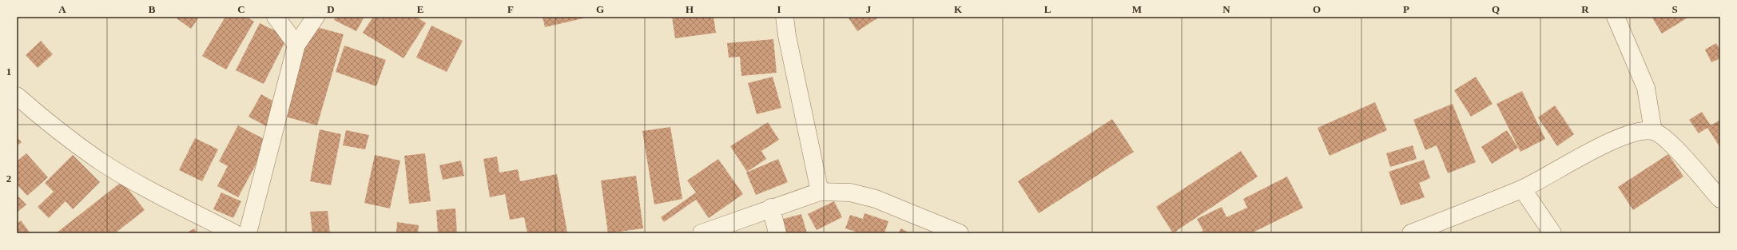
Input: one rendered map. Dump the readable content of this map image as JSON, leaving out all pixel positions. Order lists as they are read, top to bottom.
{
  "grid": {
    "columns": [
      "A",
      "B",
      "C",
      "D",
      "E",
      "F",
      "G",
      "H",
      "I",
      "J",
      "K",
      "L",
      "M",
      "N",
      "O",
      "P",
      "Q",
      "R",
      "S"
    ],
    "rows": ["1", "2"]
  }
}
